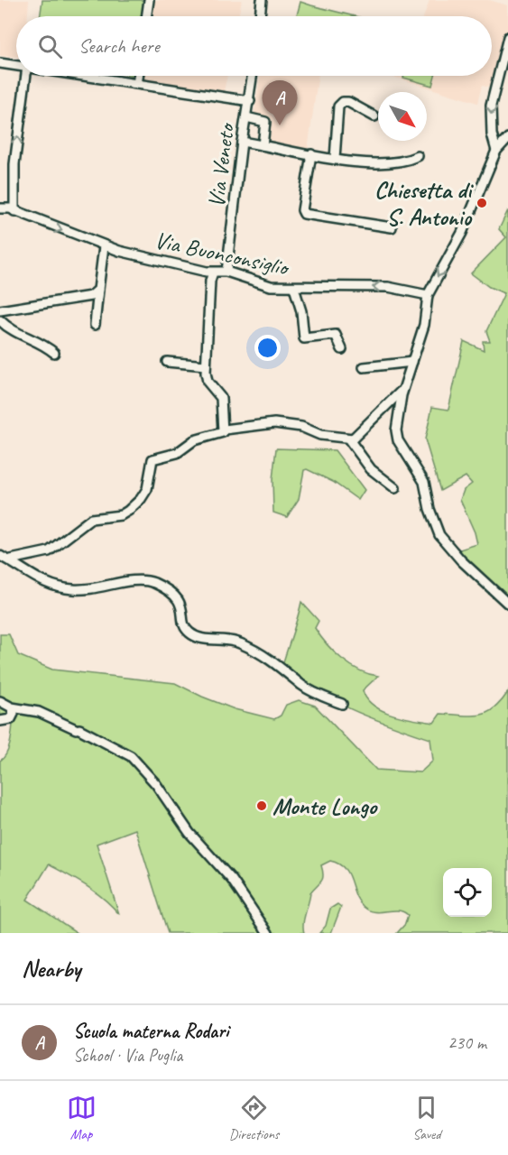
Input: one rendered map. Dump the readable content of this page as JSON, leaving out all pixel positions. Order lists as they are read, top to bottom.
{
  "streets": {
    "street": ["Via Veneto", "Via Buonconsiglio"]
  },
  "crossings": [
    ["Via Veneto", "Via Buonconsiglio"]
  ],
  "places": ["Chiesetta di S. Antonio", "Monte Longo"],
  "north": "bottom right",
  "page": {
    "search": "Search here",
    "pins": "A",
    "heading": "Nearby",
    "list": [
      {
        "mark": "A",
        "name": "Scuola materna Rodari",
        "note": "School · Via Puglia",
        "value": "230 m"
      }
    ],
    "nav": ["Map", "Directions", "Saved"]
  }
}
